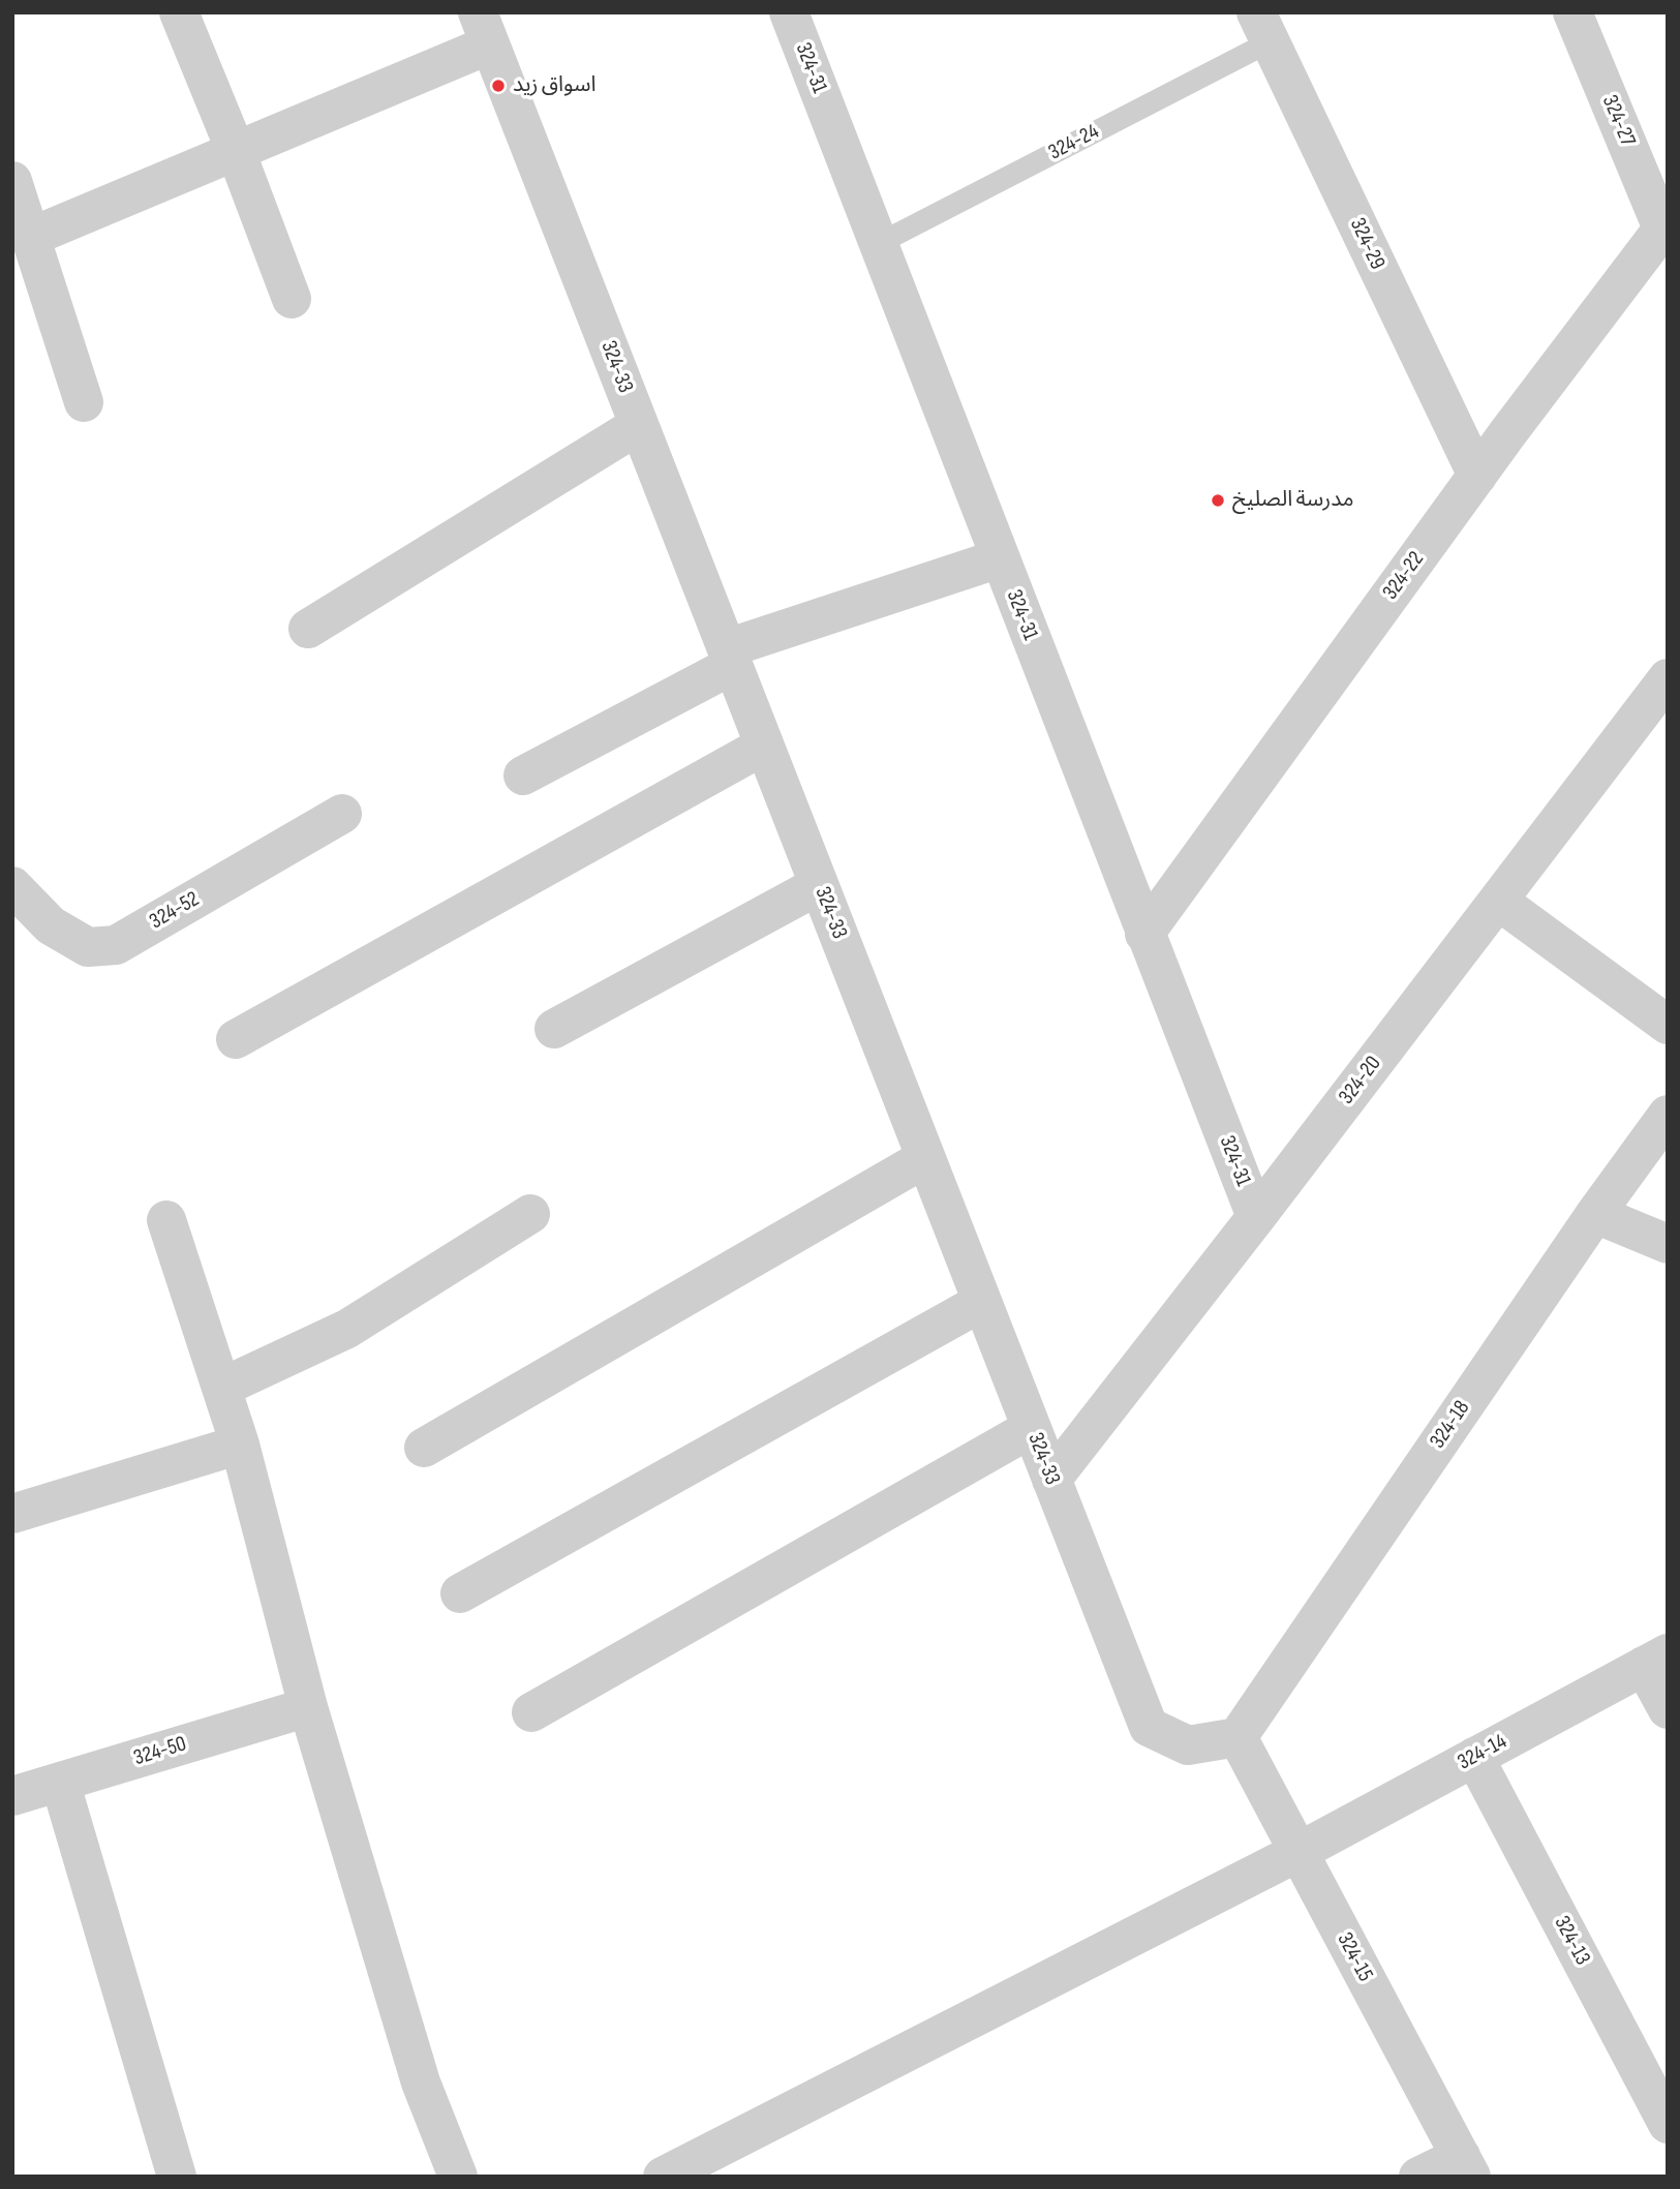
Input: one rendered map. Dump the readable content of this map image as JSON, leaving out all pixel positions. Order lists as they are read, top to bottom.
{
  "streets": {
    "street": [
      "324-31",
      "324-27",
      "324-29",
      "324-33",
      "324-22",
      "324-52",
      "324-20",
      "324-18",
      "324-50",
      "324-14",
      "324-13",
      "324-15"
    ],
    "lane": ["324-24"]
  },
  "crossings": [
    ["324-31", "324-24"],
    ["324-31", "324-22"],
    ["324-31", "324-20"],
    ["324-27", "324-22"],
    ["324-24", "324-29"],
    ["324-29", "324-22"],
    ["324-33", "324-20"],
    ["324-33", "324-18"],
    ["324-33", "324-15"],
    ["324-18", "324-15"],
    ["324-14", "324-13"],
    ["324-14", "324-15"]
  ],
  "places": ["اسواق زيد", "مدرسة الصليخ"]
}
